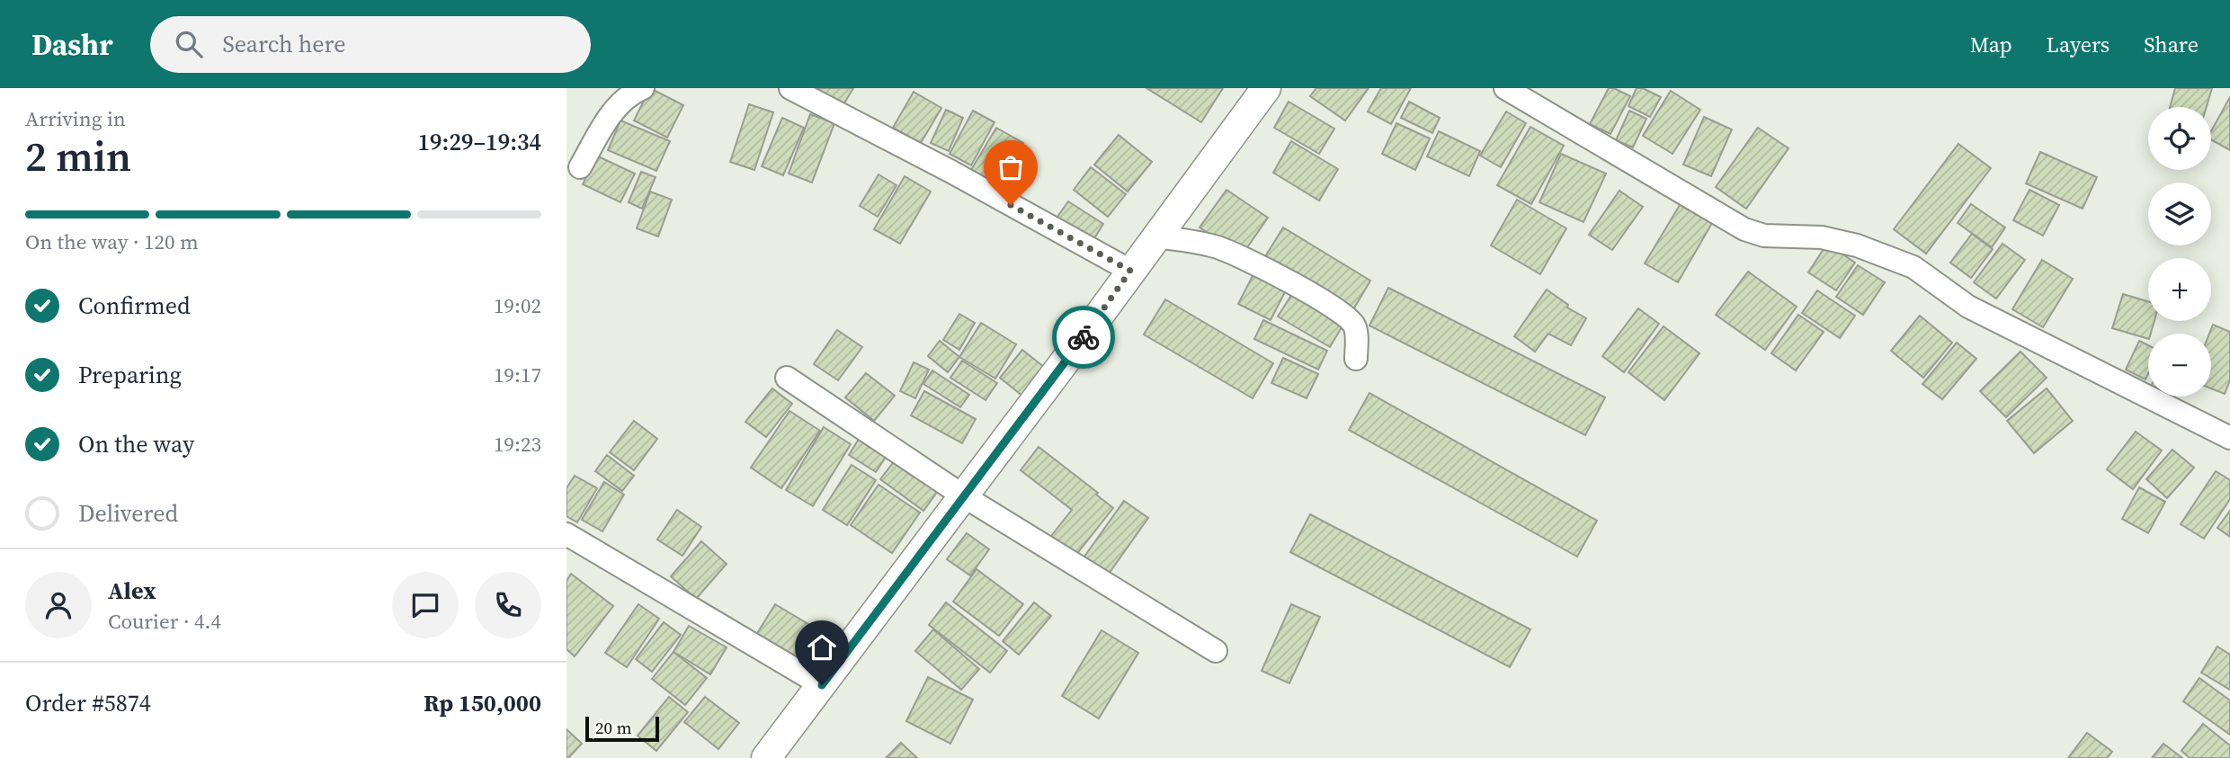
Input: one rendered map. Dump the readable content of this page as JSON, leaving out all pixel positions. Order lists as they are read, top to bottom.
{
  "scale_bar": "20 m",
  "page": {
    "header": "Dashr",
    "search": "Search here",
    "nav": ["Map", "Layers", "Share"],
    "heading": ["2 min", "Arriving in", "19:29–19:34"],
    "panel": [
      "Alex",
      "Courier · 4.4",
      "Order #5874",
      "Rp 150,000"
    ],
    "map_buttons": ["+", "−"],
    "bar": "On the way · 120 m",
    "list": [
      ["Confirmed", "19:02"],
      ["Preparing", "19:17"],
      ["On the way", "19:23"],
      "Delivered"
    ],
    "scale": "20 m"
  }
}
